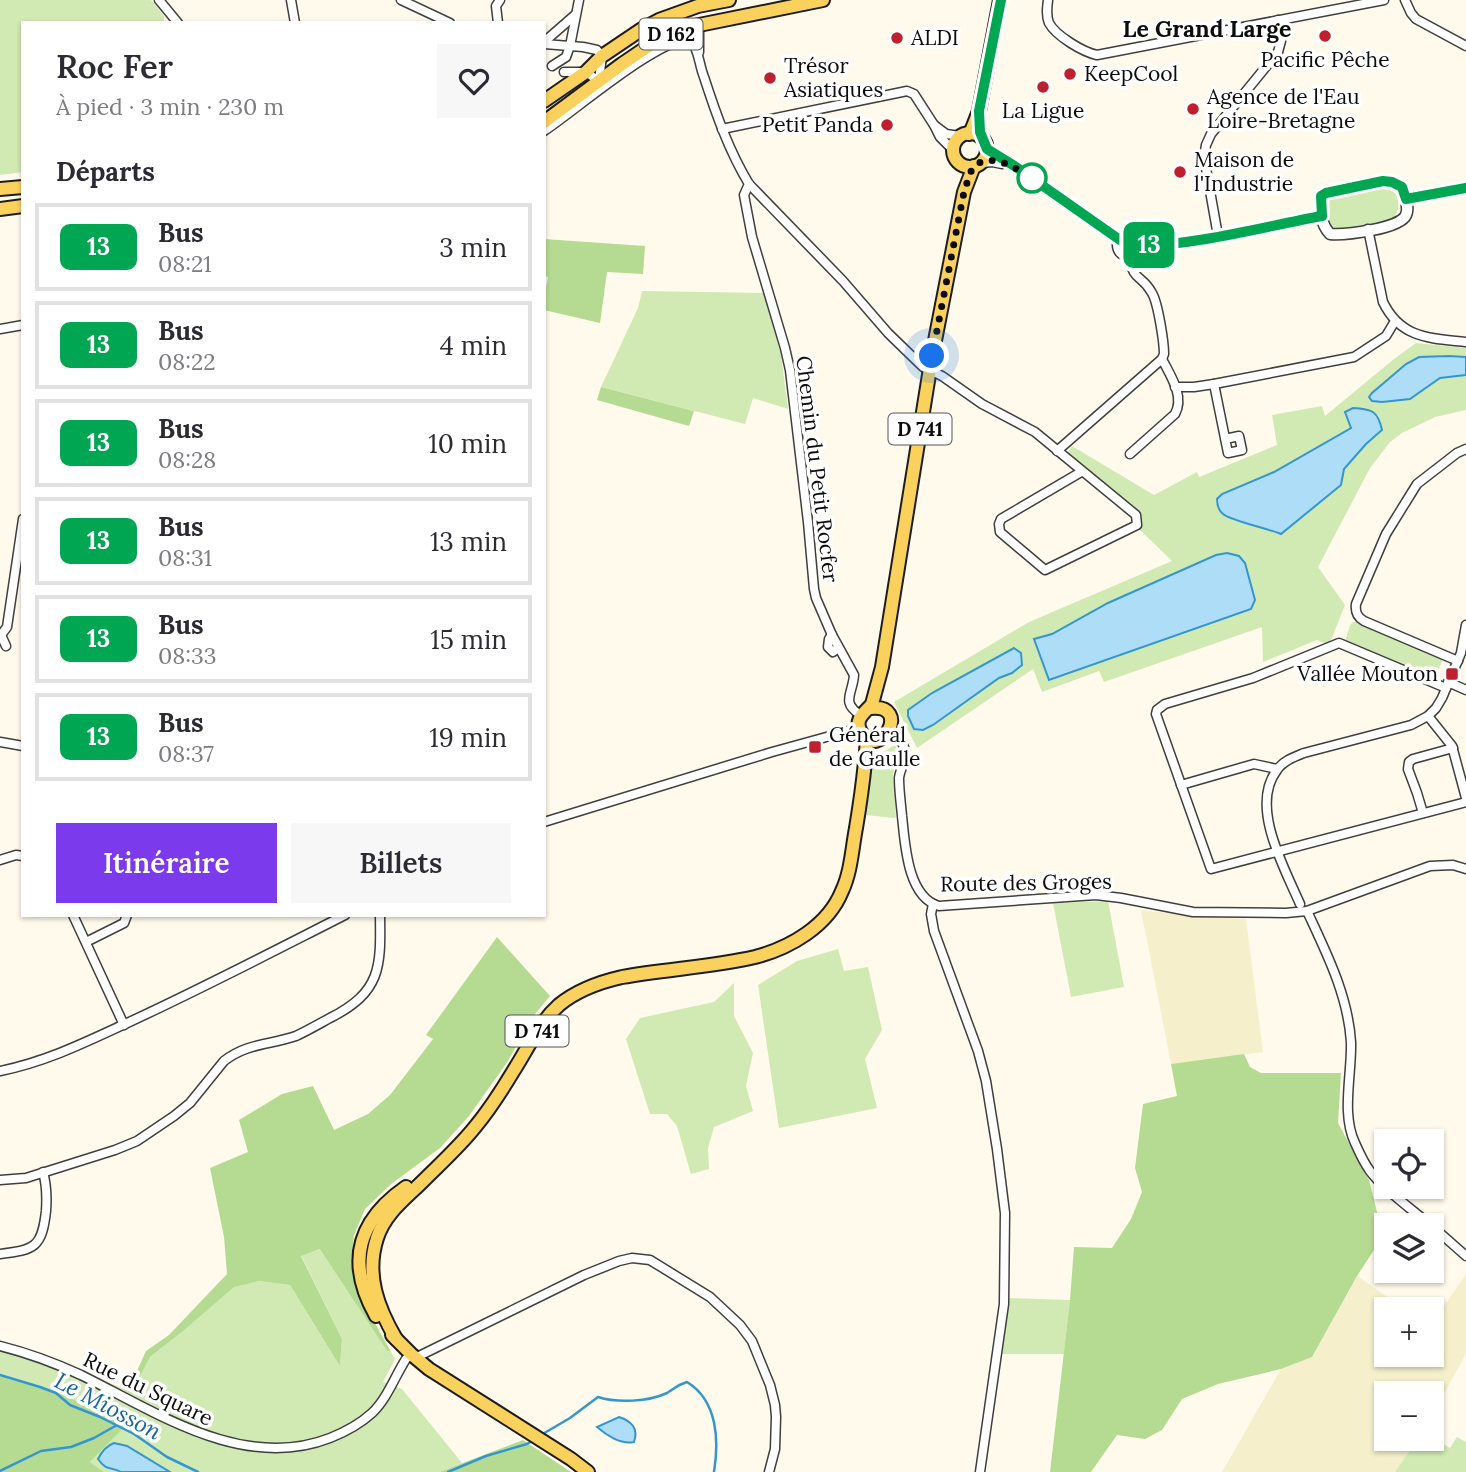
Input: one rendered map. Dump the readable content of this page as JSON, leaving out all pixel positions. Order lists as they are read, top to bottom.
{
  "streets": {
    "main road": ["D 162", "D 741"],
    "street": ["Chemin du Petit Rocfer", "Route des Groges", "Rue du Square"]
  },
  "crossings": [
    ["D 741", "Chemin du Petit Rocfer"],
    ["D 741", "Rue du Square"]
  ],
  "districts": ["Le Grand Large"],
  "water": ["Le Miosson"],
  "places": {
    "other": [
      "Pacific Pêche",
      "ALDI",
      "KeepCool",
      "Trésor Asiatiques",
      "La Ligue",
      "Agence de l'Eau Loire-Bretagne",
      "Petit Panda",
      "Maison de l'Industrie"
    ],
    "transit": ["Vallée Mouton", "Général de Gaulle"]
  },
  "lines": ["bus line 13"],
  "page": {
    "on_map": "13",
    "heading": [
      ["Roc Fer", "À pied · 3 min · 230 m"],
      "Départs"
    ],
    "list": [
      {
        "mark": "13",
        "name": "Bus",
        "note": "08:21",
        "value": "3 min"
      },
      {
        "mark": "13",
        "name": "Bus",
        "note": "08:22",
        "value": "4 min"
      },
      {
        "mark": "13",
        "name": "Bus",
        "note": "08:28",
        "value": "10 min"
      },
      {
        "mark": "13",
        "name": "Bus",
        "note": "08:31",
        "value": "13 min"
      },
      {
        "mark": "13",
        "name": "Bus",
        "note": "08:33",
        "value": "15 min"
      },
      {
        "mark": "13",
        "name": "Bus",
        "note": "08:37",
        "value": "19 min"
      }
    ],
    "buttons": ["Itinéraire", "Billets"],
    "map_buttons": ["+", "−"]
  }
}
